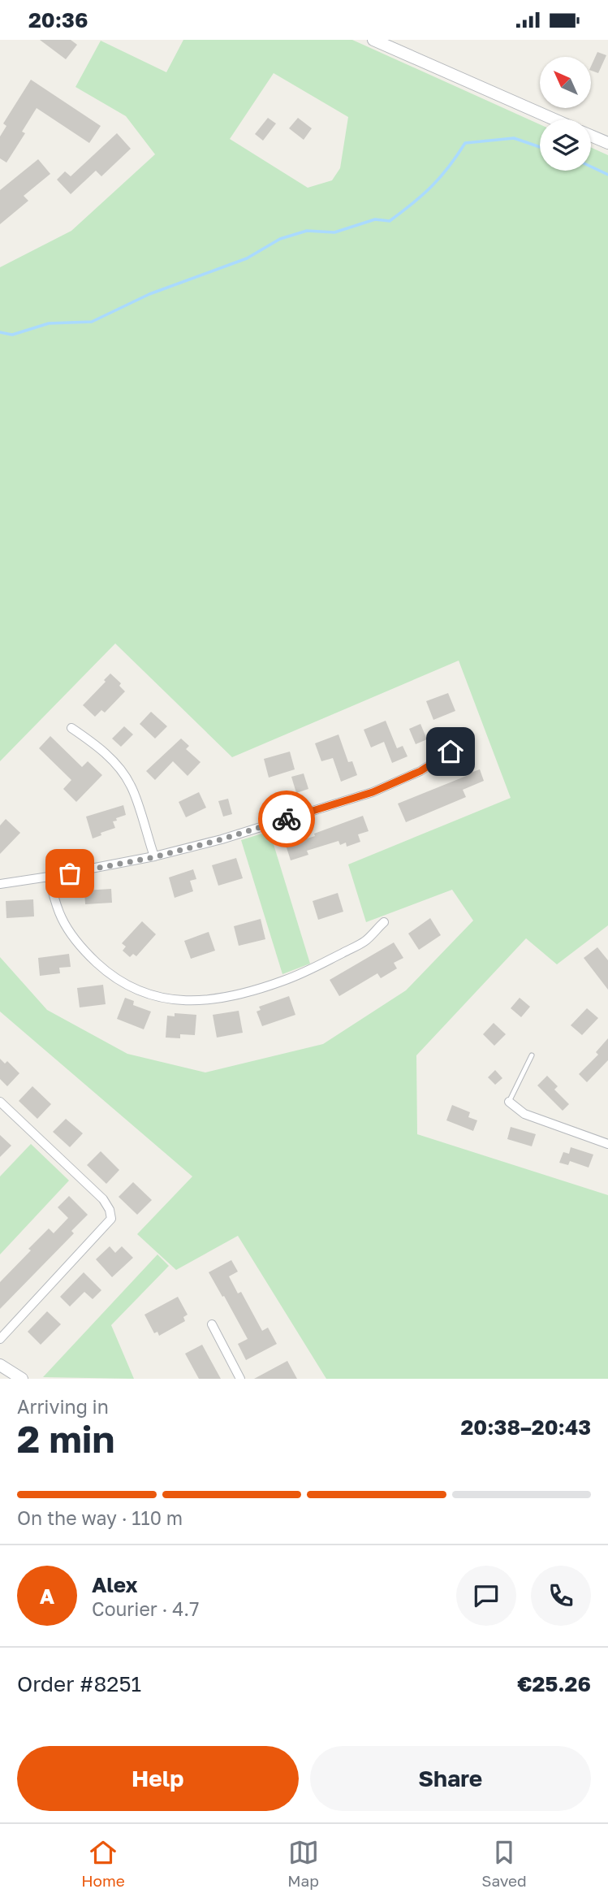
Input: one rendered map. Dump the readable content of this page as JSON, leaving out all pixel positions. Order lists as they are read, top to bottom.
{
  "north": "top left",
  "page": {
    "status": "20:36",
    "heading": ["2 min", "Arriving in", "20:38–20:43"],
    "panel": [
      "Alex",
      "Courier · 4.7",
      "Order #8251",
      "€25.26"
    ],
    "bar": "On the way · 110 m",
    "round": "A",
    "buttons": ["Help", "Share"],
    "tabs": ["Home", "Map", "Saved"]
  }
}
